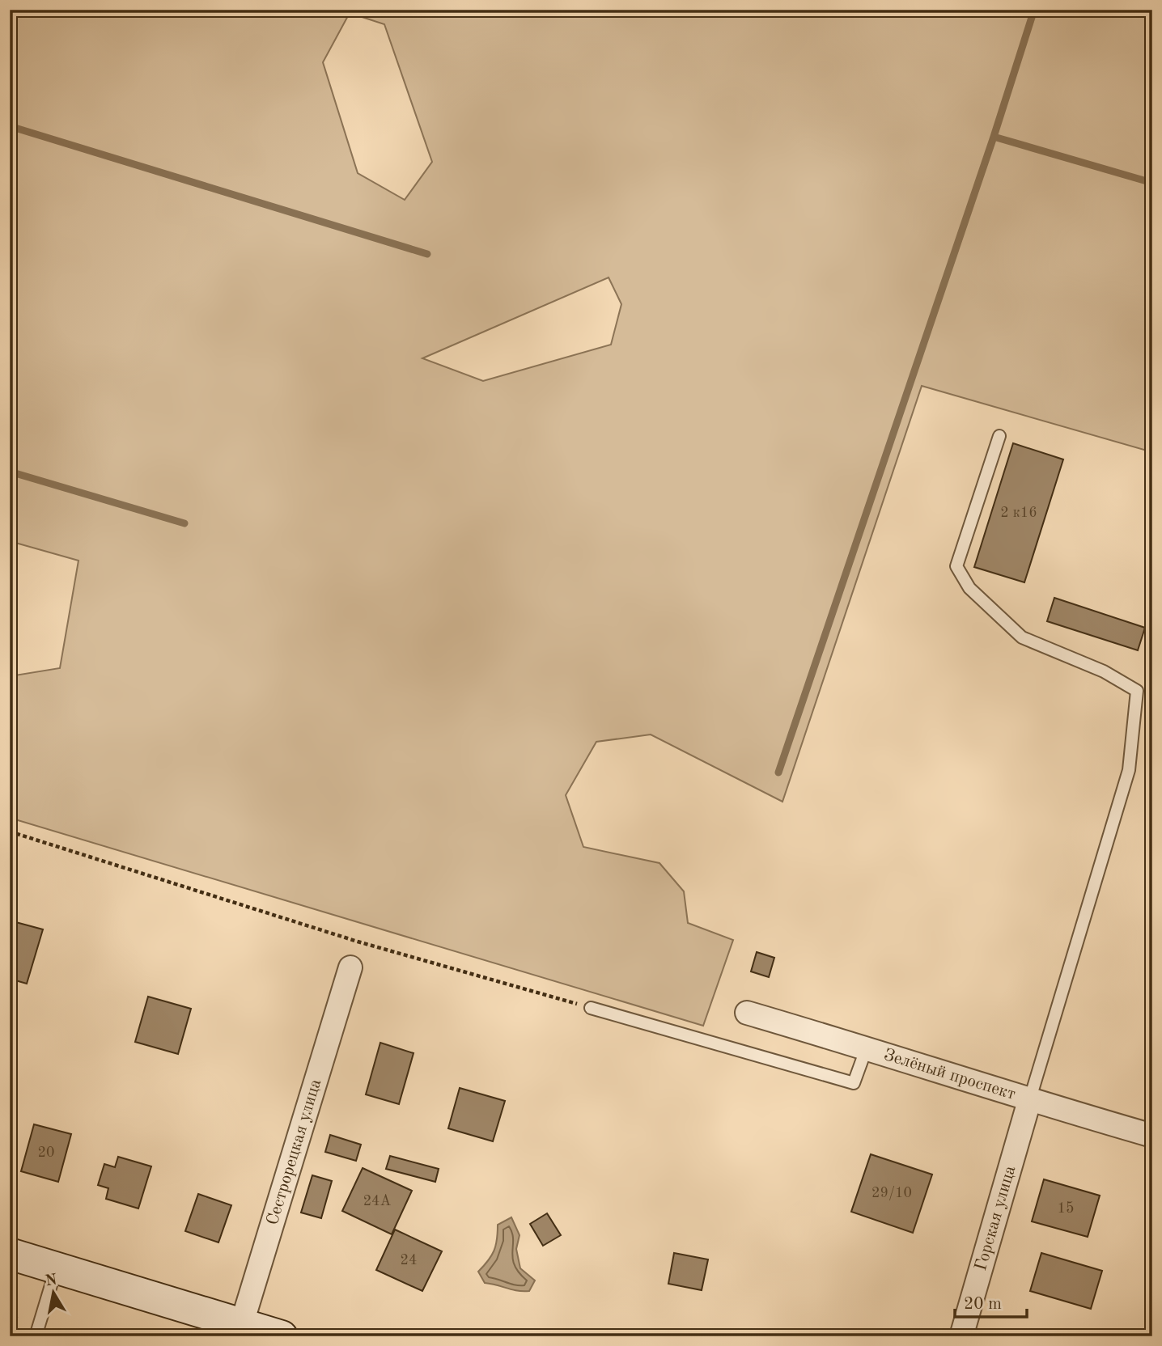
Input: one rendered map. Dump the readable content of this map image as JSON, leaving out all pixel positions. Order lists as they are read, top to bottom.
{
  "streets": {
    "street": ["Зелёный проспект", "Сестрорецкая улица", "Горская улица"]
  },
  "crossings": [
    ["Зелёный проспект", "Горская улица"]
  ],
  "house_numbers": [
    "2 к16",
    "20",
    "29/10",
    "24А",
    "15",
    "24"
  ],
  "scale_bar": "20 m",
  "north": "top"
}
